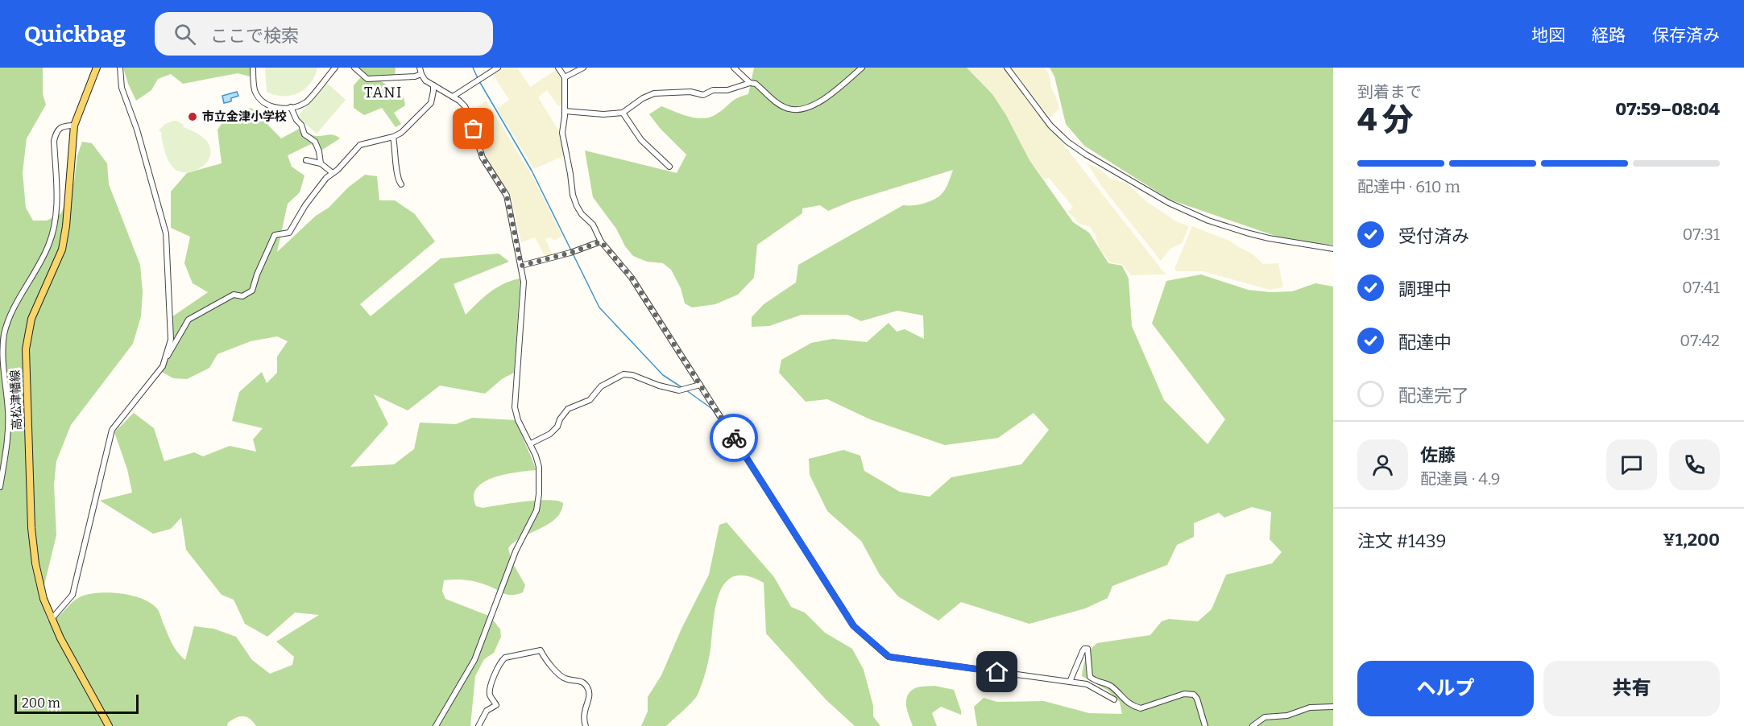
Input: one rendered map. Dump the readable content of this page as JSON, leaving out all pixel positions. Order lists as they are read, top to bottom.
{
  "streets": {
    "main road": ["高松津幡線"]
  },
  "districts": ["TANI"],
  "places": ["市立金津小学校"],
  "scale_bar": "200 m",
  "page": {
    "header": "Quickbag",
    "search": "ここで検索",
    "nav": ["地図", "経路", "保存済み"],
    "heading": ["4 分", "到着まで", "07:59–08:04"],
    "panel": [
      "佐藤",
      "配達員 · 4.9",
      "注文 #1439",
      "¥1,200"
    ],
    "bar": "配達中 · 610 m",
    "list": [
      ["受付済み", "07:31"],
      ["調理中", "07:41"],
      ["配達中", "07:42"],
      "配達完了"
    ],
    "buttons": ["ヘルプ", "共有"],
    "scale": "200 m"
  }
}
